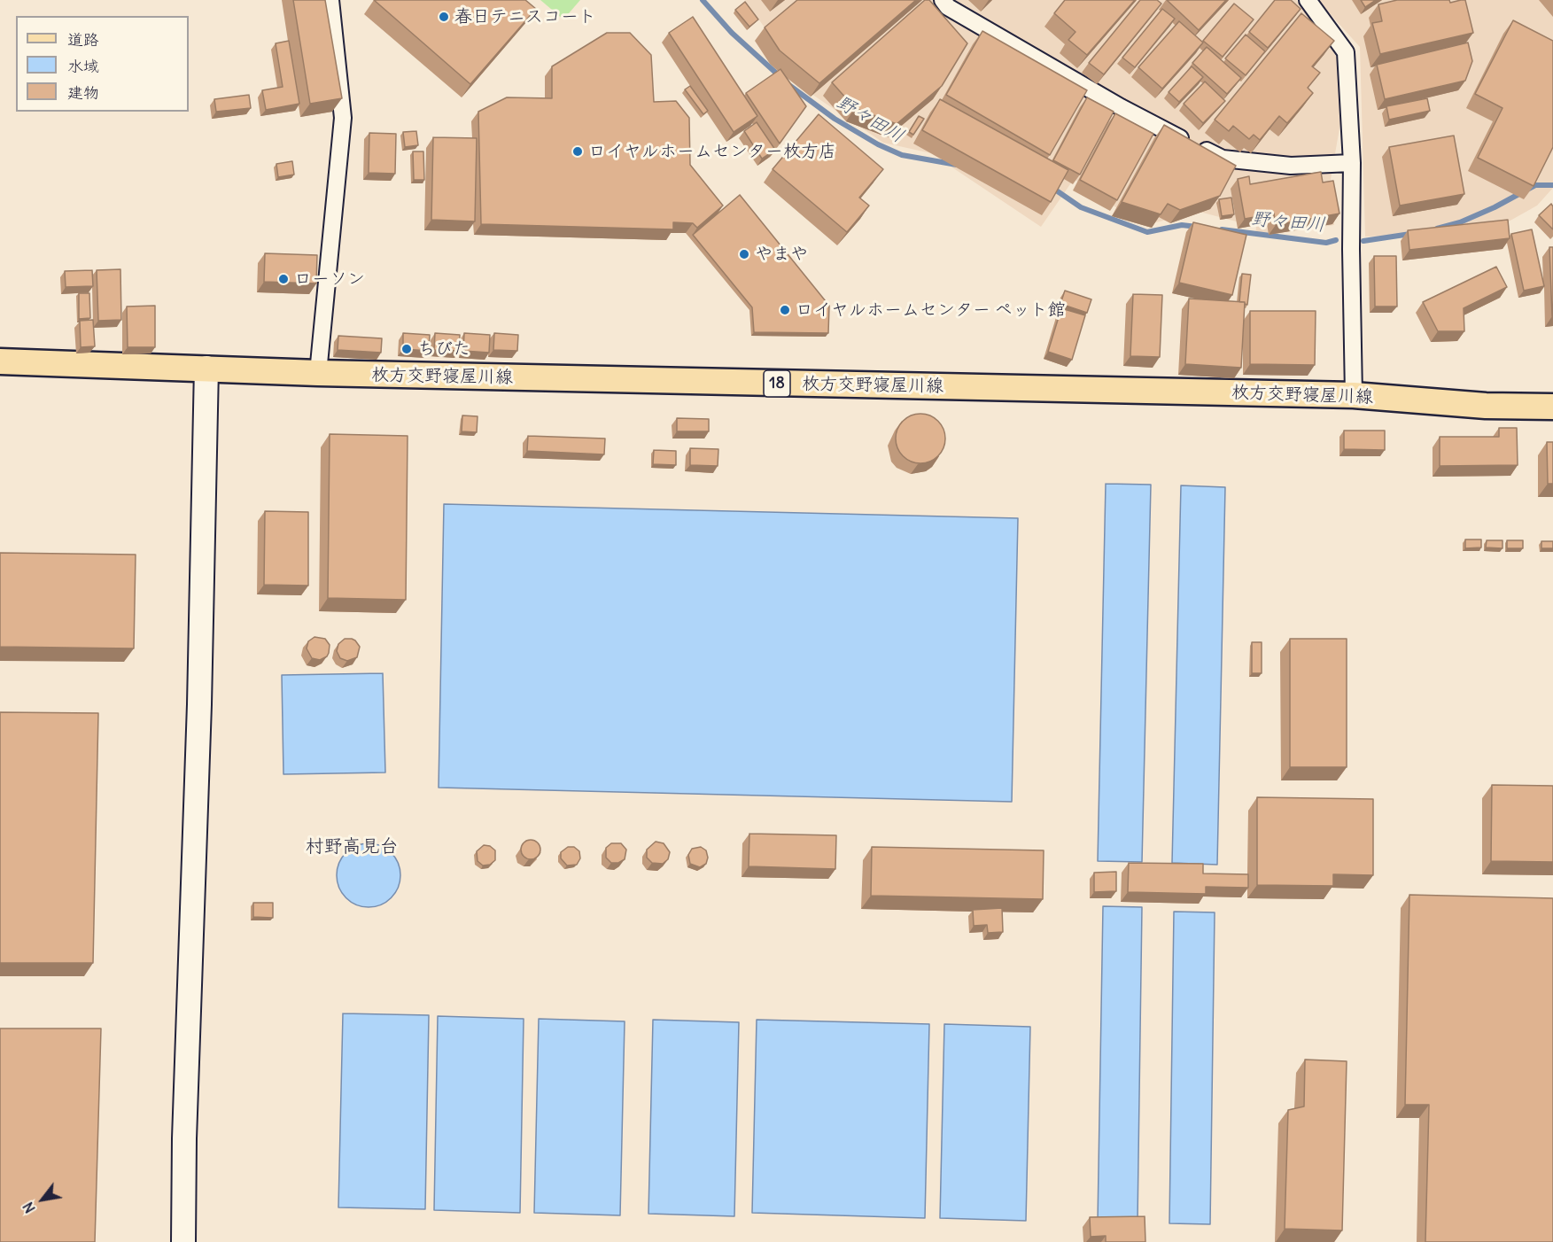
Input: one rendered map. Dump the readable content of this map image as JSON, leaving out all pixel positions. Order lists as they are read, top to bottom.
{
  "streets": {
    "main road": ["枚方交野寝屋川線", "18"]
  },
  "districts": ["村野高見台"],
  "water": ["野々田川"],
  "places": [
    "春日テニスコート",
    "ロイヤルホームセンター枚方店",
    "やまや",
    "ローソン",
    "ロイヤルホームセンター ペット館",
    "ちびた"
  ],
  "legend": ["道路", "水域", "建物"],
  "north": "bottom left"
}
